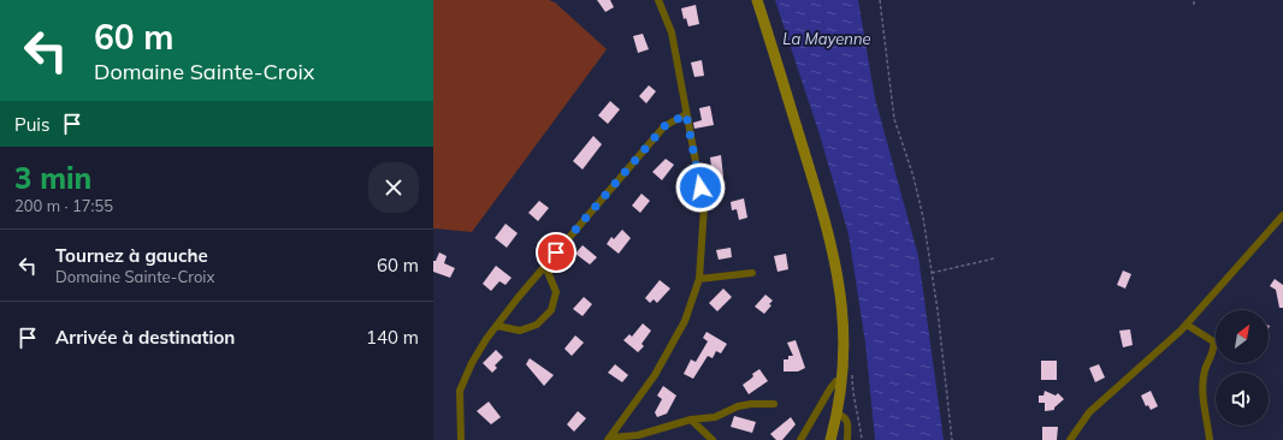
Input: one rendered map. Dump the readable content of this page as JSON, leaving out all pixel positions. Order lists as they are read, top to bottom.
{
  "water": ["La Mayenne"],
  "north": "top right",
  "page": {
    "turn": ["60 m", "Domaine Sainte-Croix"],
    "then": "Puis",
    "heading": ["3 min", "200 m · 17:55"],
    "list": [
      {
        "name": "Tournez à gauche",
        "note": "Domaine Sainte-Croix",
        "value": "60 m"
      },
      {
        "name": "Arrivée à destination",
        "value": "140 m"
      }
    ]
  }
}
